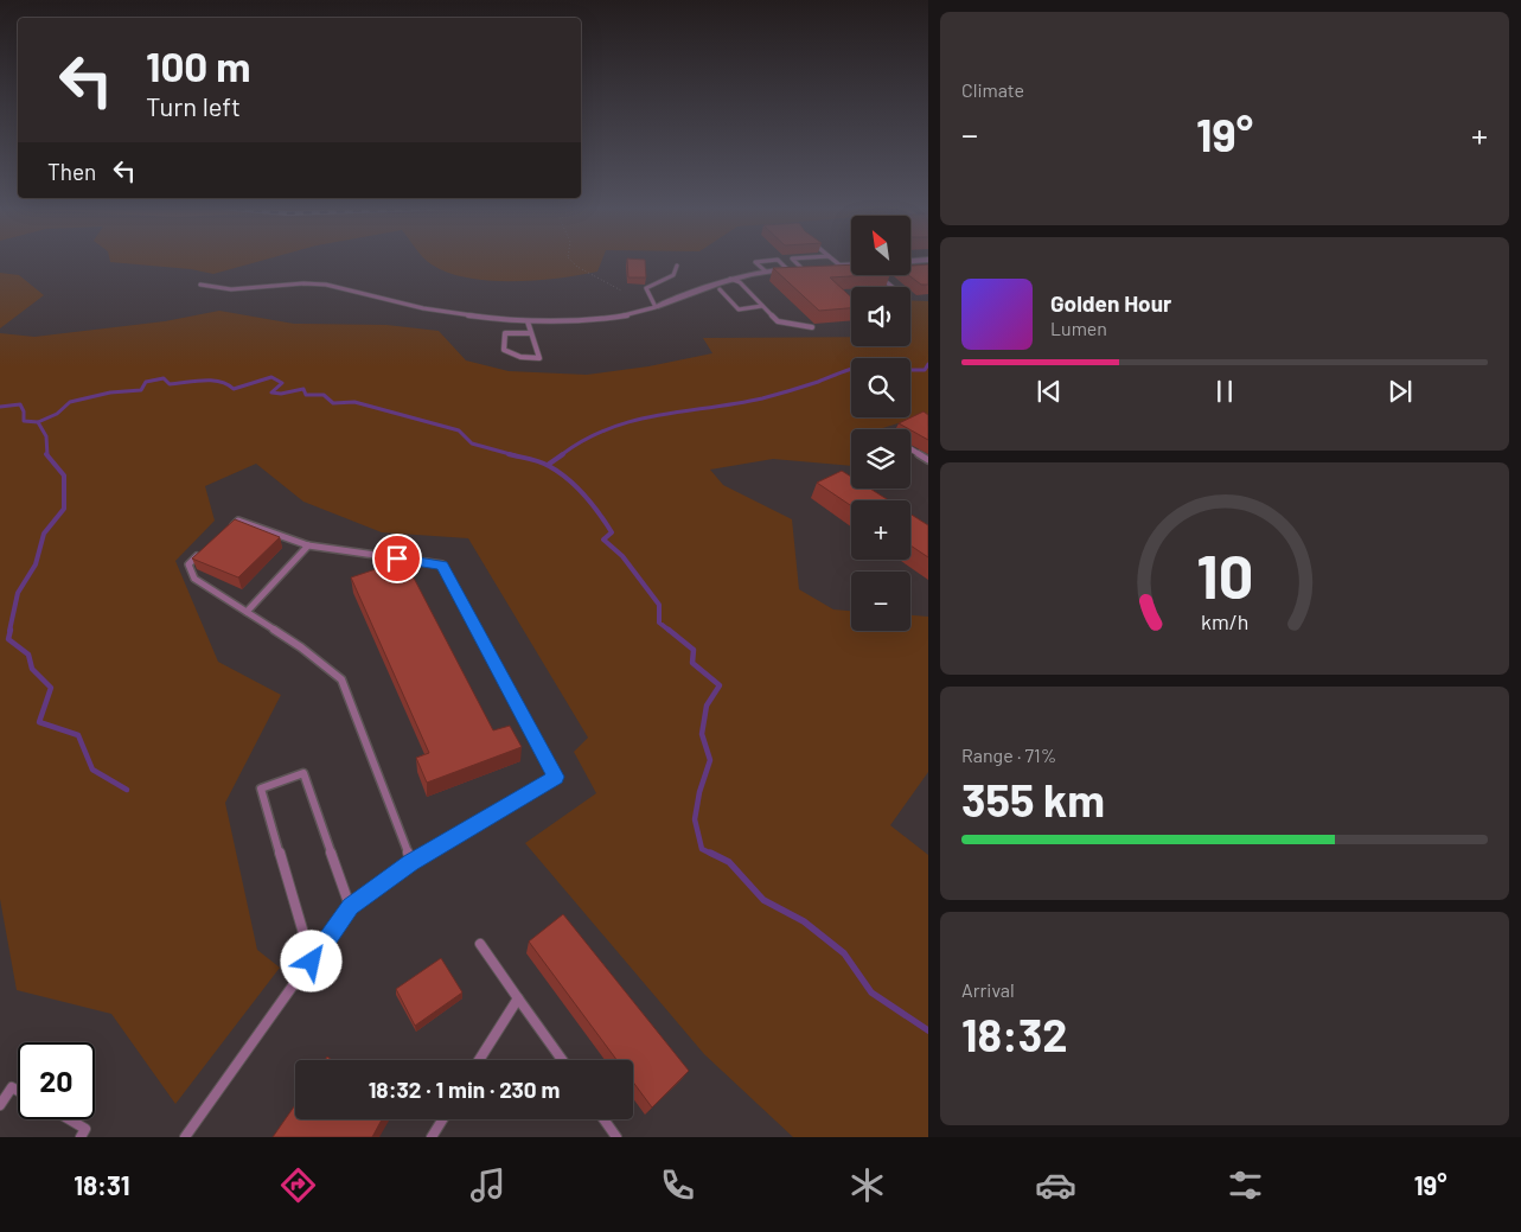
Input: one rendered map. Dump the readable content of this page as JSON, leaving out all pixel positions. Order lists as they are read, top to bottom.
{
  "north": "top left",
  "page": {
    "tile": [
      "Climate",
      ["Range · 71%", "355 km"],
      ["Arrival", "18:32"]
    ],
    "turn": ["100 m", "Turn left"],
    "heat": ["−", "19°", "+"],
    "then": "Then",
    "map_buttons": ["+", "−"],
    "song": ["Golden Hour", "Lumen"],
    "limit": "20",
    "trip": "18:32 · 1 min · 230 m",
    "tabs": ["18:31", "19°"],
    "gauge": ["10", "km/h"]
  }
}
